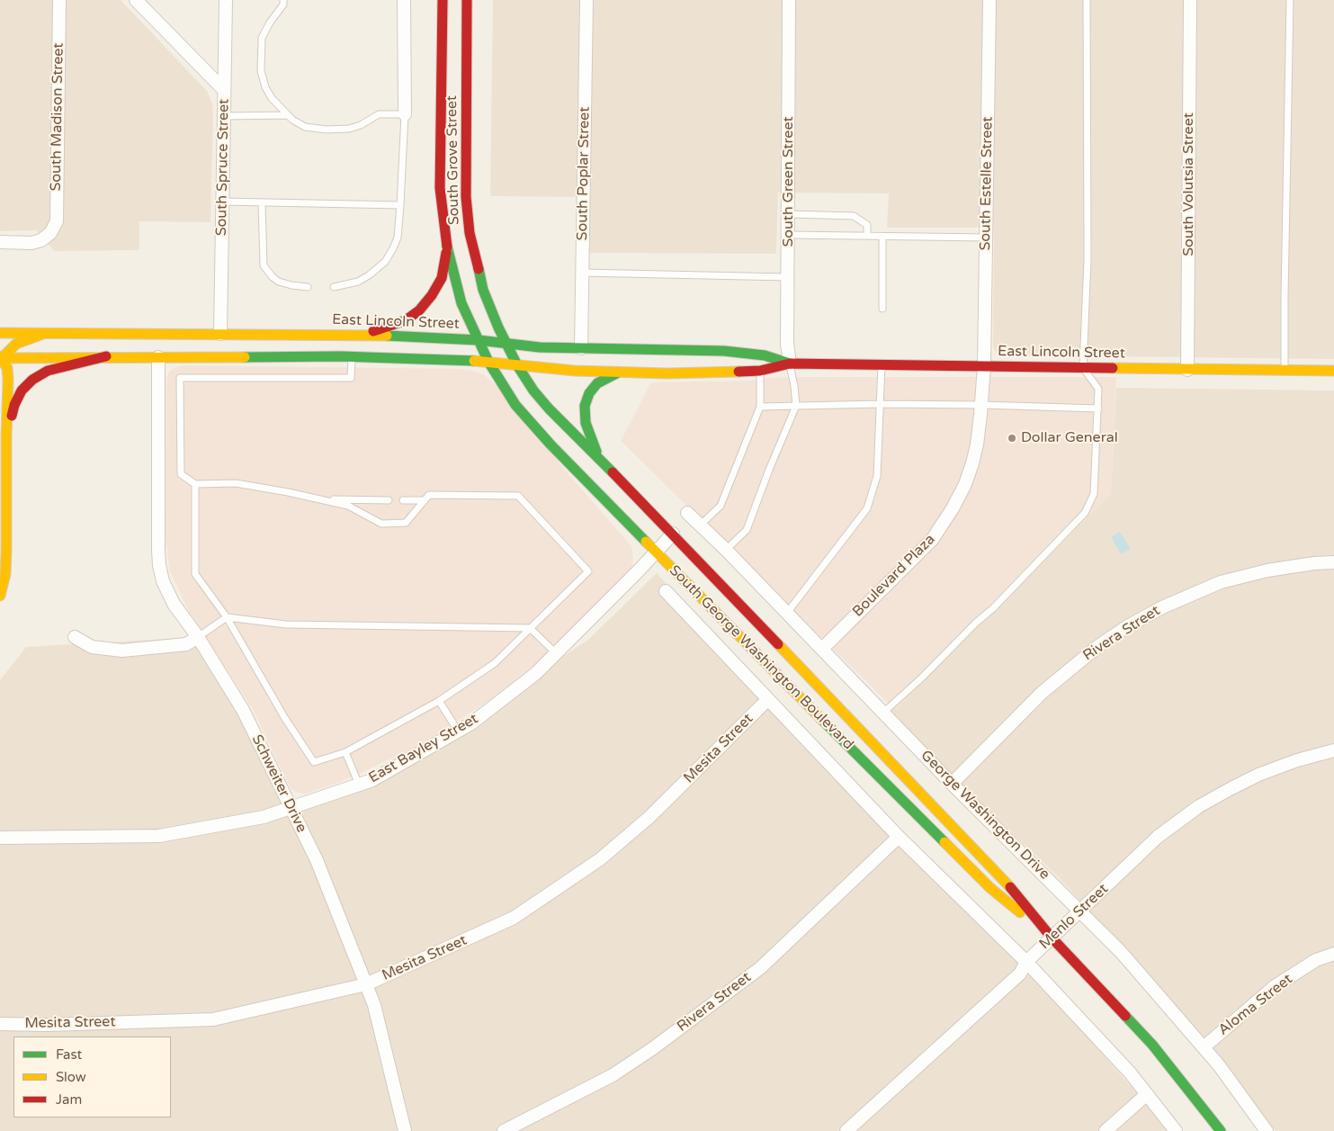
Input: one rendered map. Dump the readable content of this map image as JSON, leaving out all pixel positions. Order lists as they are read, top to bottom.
{
  "streets": {
    "main road": ["South Grove Street", "East Lincoln Street", "South George Washington Boulevard"],
    "street": [
      "South Madison Street",
      "South Spruce Street",
      "South Poplar Street",
      "South Green Street",
      "South Estelle Street",
      "South Volutsia Street",
      "Boulevard Plaza",
      "Rivera Street",
      "East Bayley Street",
      "Mesita Street",
      "Schweiter Drive",
      "George Washington Drive",
      "Menlo Street",
      "Aloma Street"
    ]
  },
  "crossings": [
    ["South Grove Street", "East Lincoln Street"],
    ["South Grove Street", "South George Washington Boulevard"],
    ["South Spruce Street", "East Lincoln Street"],
    ["South Poplar Street", "East Lincoln Street"],
    ["South Green Street", "East Lincoln Street"],
    ["South Estelle Street", "East Lincoln Street"],
    ["South Estelle Street", "Boulevard Plaza"],
    ["South Volutsia Street", "East Lincoln Street"],
    ["East Lincoln Street", "Boulevard Plaza"],
    ["East Lincoln Street", "South George Washington Boulevard"],
    ["East Lincoln Street", "Schweiter Drive"],
    ["Boulevard Plaza", "George Washington Drive"],
    ["Rivera Street", "George Washington Drive"],
    ["South George Washington Boulevard", "East Bayley Street"],
    ["South George Washington Boulevard", "Menlo Street"],
    ["East Bayley Street", "Schweiter Drive"],
    ["Mesita Street", "Schweiter Drive"],
    ["George Washington Drive", "Menlo Street"],
    ["George Washington Drive", "Aloma Street"]
  ],
  "places": ["Dollar General"],
  "legend": ["Fast", "Slow", "Jam"]
}
